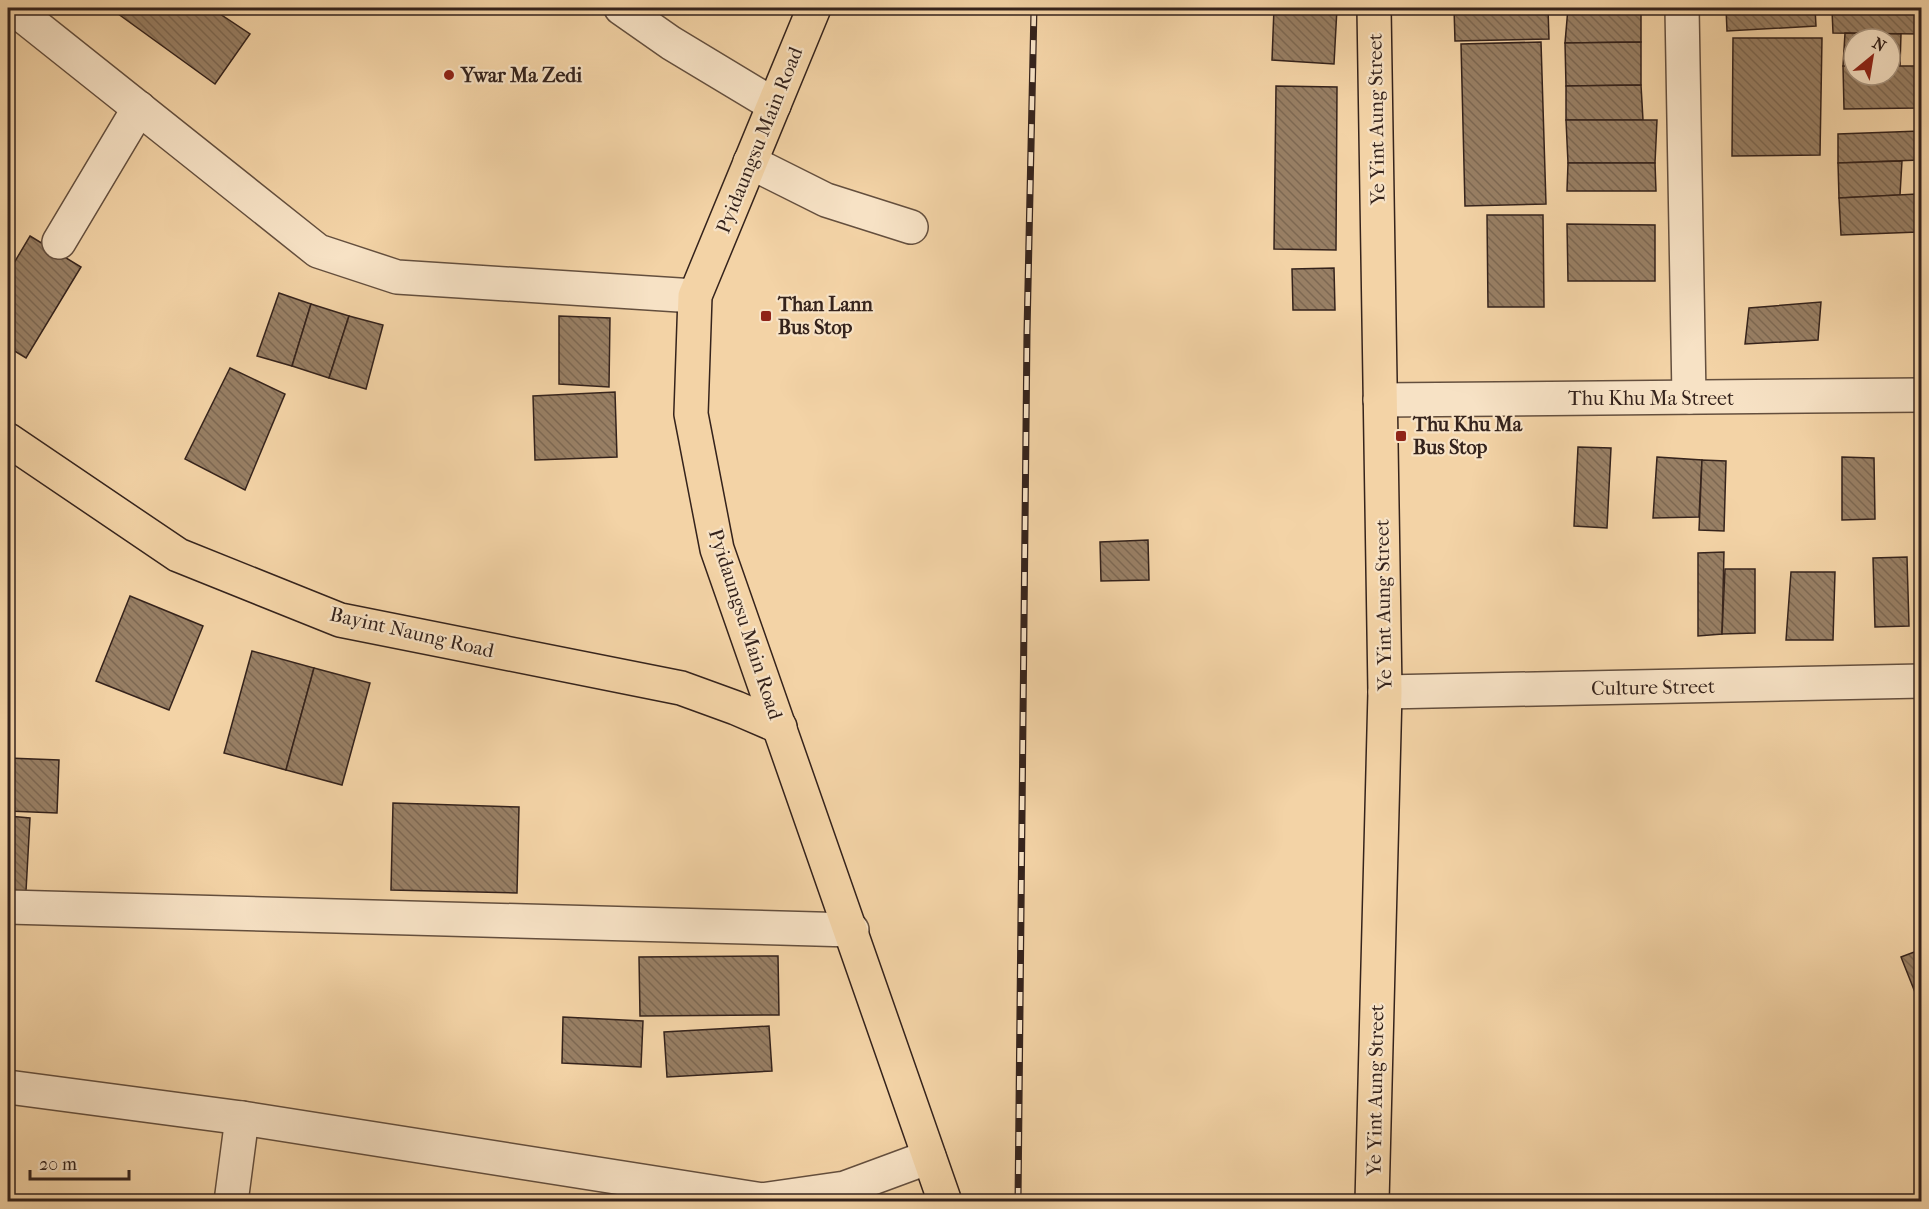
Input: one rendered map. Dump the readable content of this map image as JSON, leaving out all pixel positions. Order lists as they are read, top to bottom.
{
  "streets": {
    "main road": ["Ye Yint Aung Street", "Pyidaungsu Main Road", "Bayint Naung Road"],
    "street": ["Thu Khu Ma Street", "Culture Street"]
  },
  "crossings": [
    ["Ye Yint Aung Street", "Thu Khu Ma Street"],
    ["Ye Yint Aung Street", "Culture Street"],
    ["Pyidaungsu Main Road", "Bayint Naung Road"]
  ],
  "places": {
    "other": ["Ywar Ma Zedi"],
    "transit": ["Than Lann Bus Stop", "Thu Khu Ma Bus Stop"]
  },
  "scale_bar": "20 m",
  "north": "top right"
}
